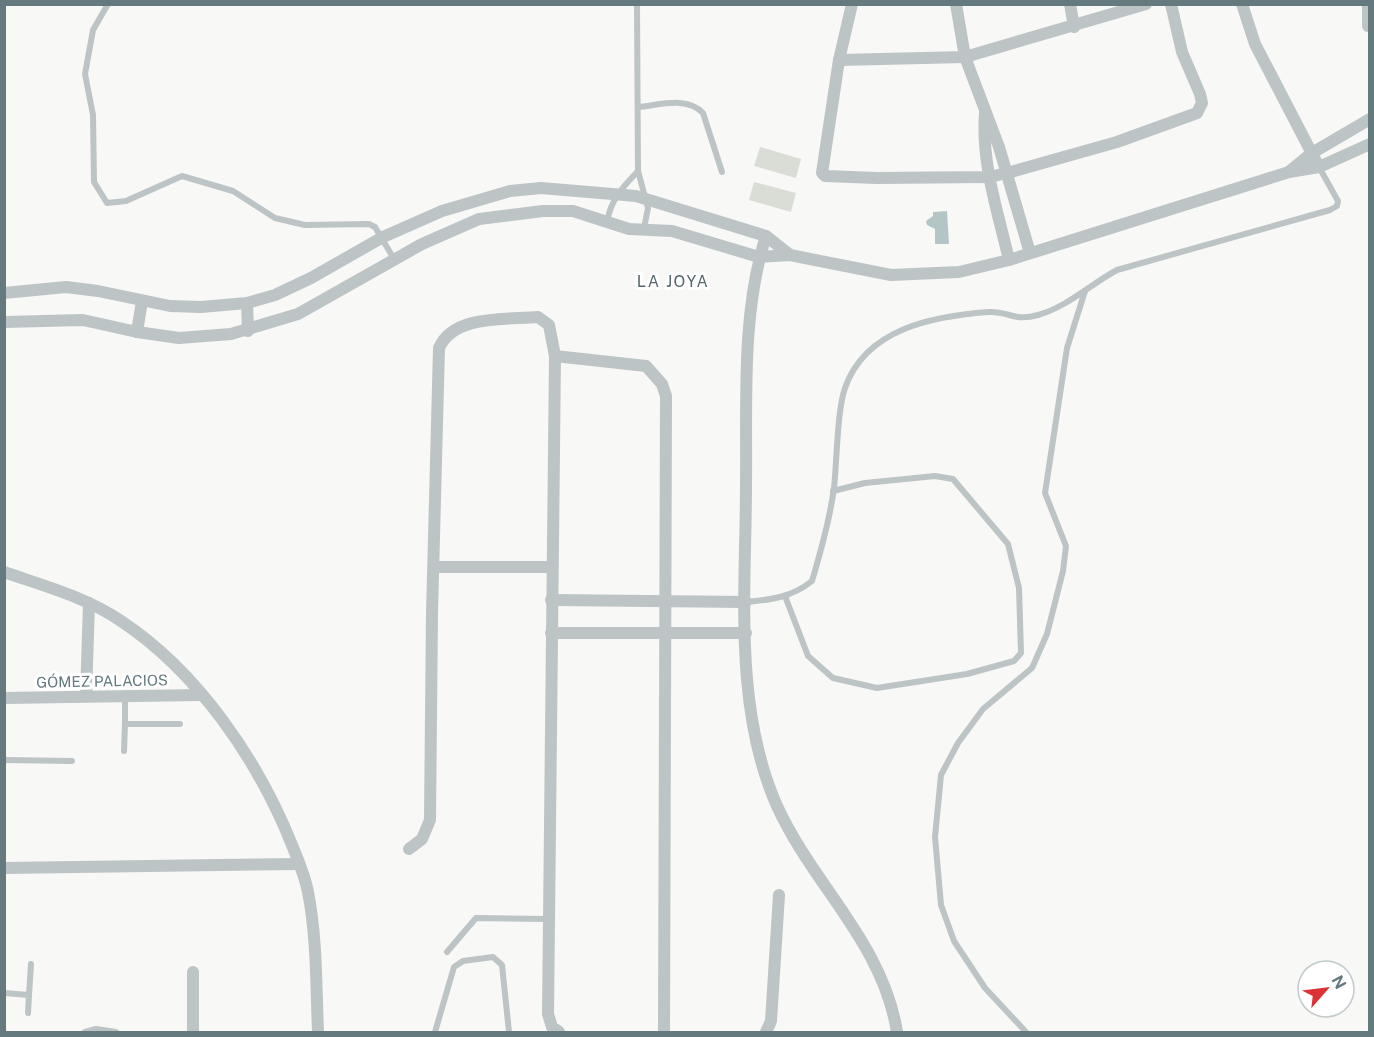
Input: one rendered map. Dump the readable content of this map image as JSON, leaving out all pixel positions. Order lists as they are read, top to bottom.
{
  "streets": {
    "street": ["GÓMEZ PALACIOS"]
  },
  "districts": ["LA JOYA"],
  "north": "top right"
}
